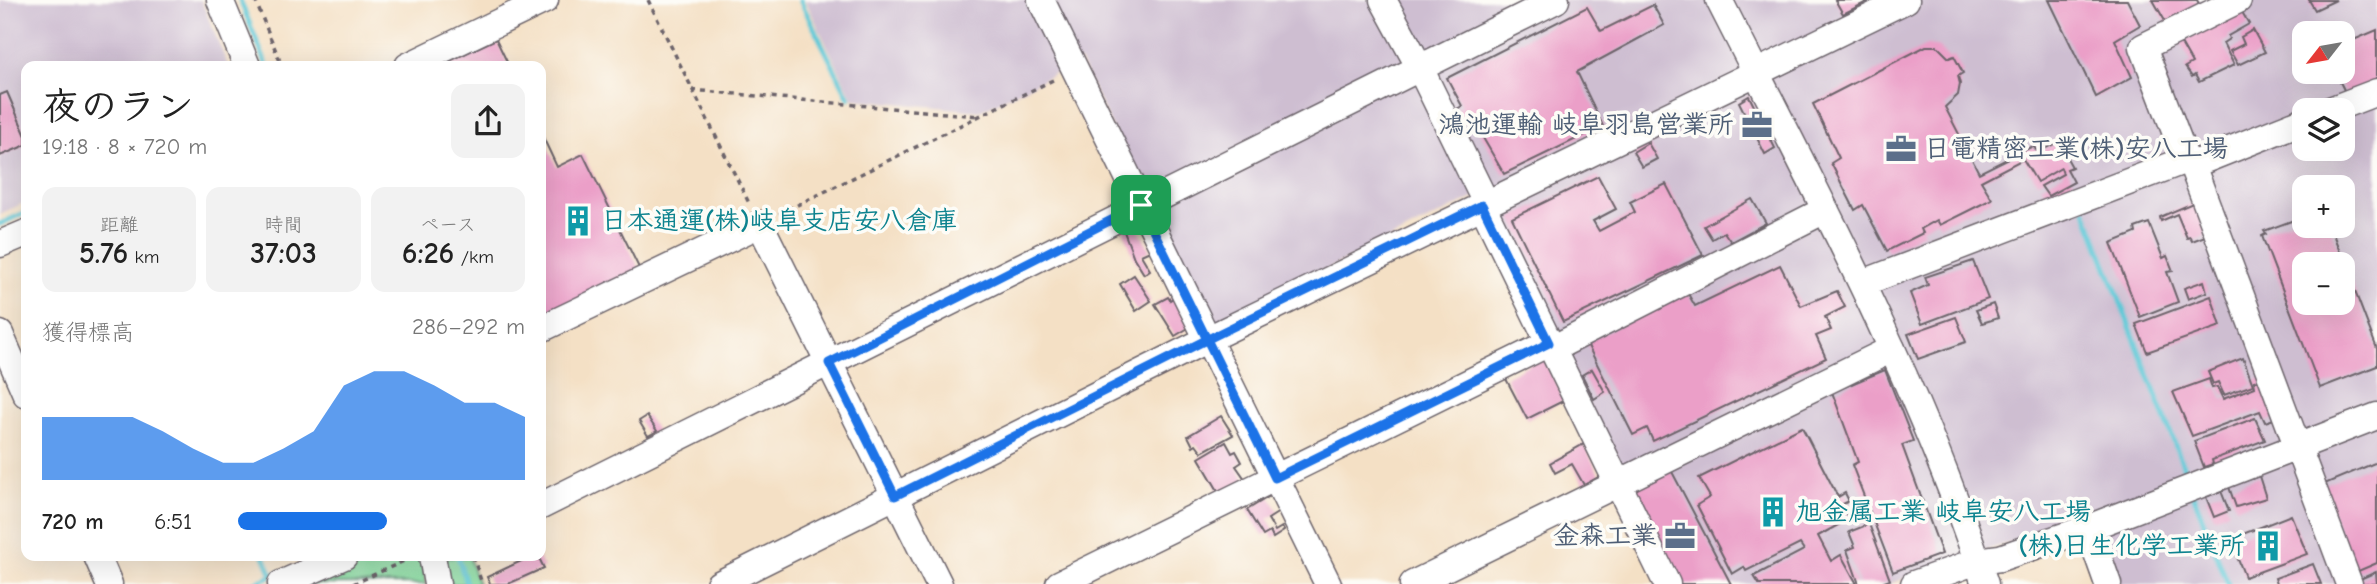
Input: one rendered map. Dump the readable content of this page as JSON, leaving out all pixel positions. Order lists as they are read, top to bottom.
{
  "places": {
    "office": ["鴻池運輸 岐阜羽島営業所", "日電精密工業(株)安八工場", "金森工業"],
    "building": ["日本通運(株)岐阜支店安八倉庫", "旭金属工業 岐阜安八工場", "(株)日生化学工業所"]
  },
  "north": "bottom left",
  "page": {
    "map_buttons": ["+", "−"],
    "heading": ["夜のラン", "19:18 · 8 × 720 m"],
    "stats": [
      ["距離", "5.76 km"],
      ["時間", "37:03"],
      ["ペース", "6:26 /km"]
    ],
    "chart": ["獲得標高", "286–292 m"],
    "list": [
      {
        "name": "720 m",
        "note": "6:51"
      }
    ]
  }
}
